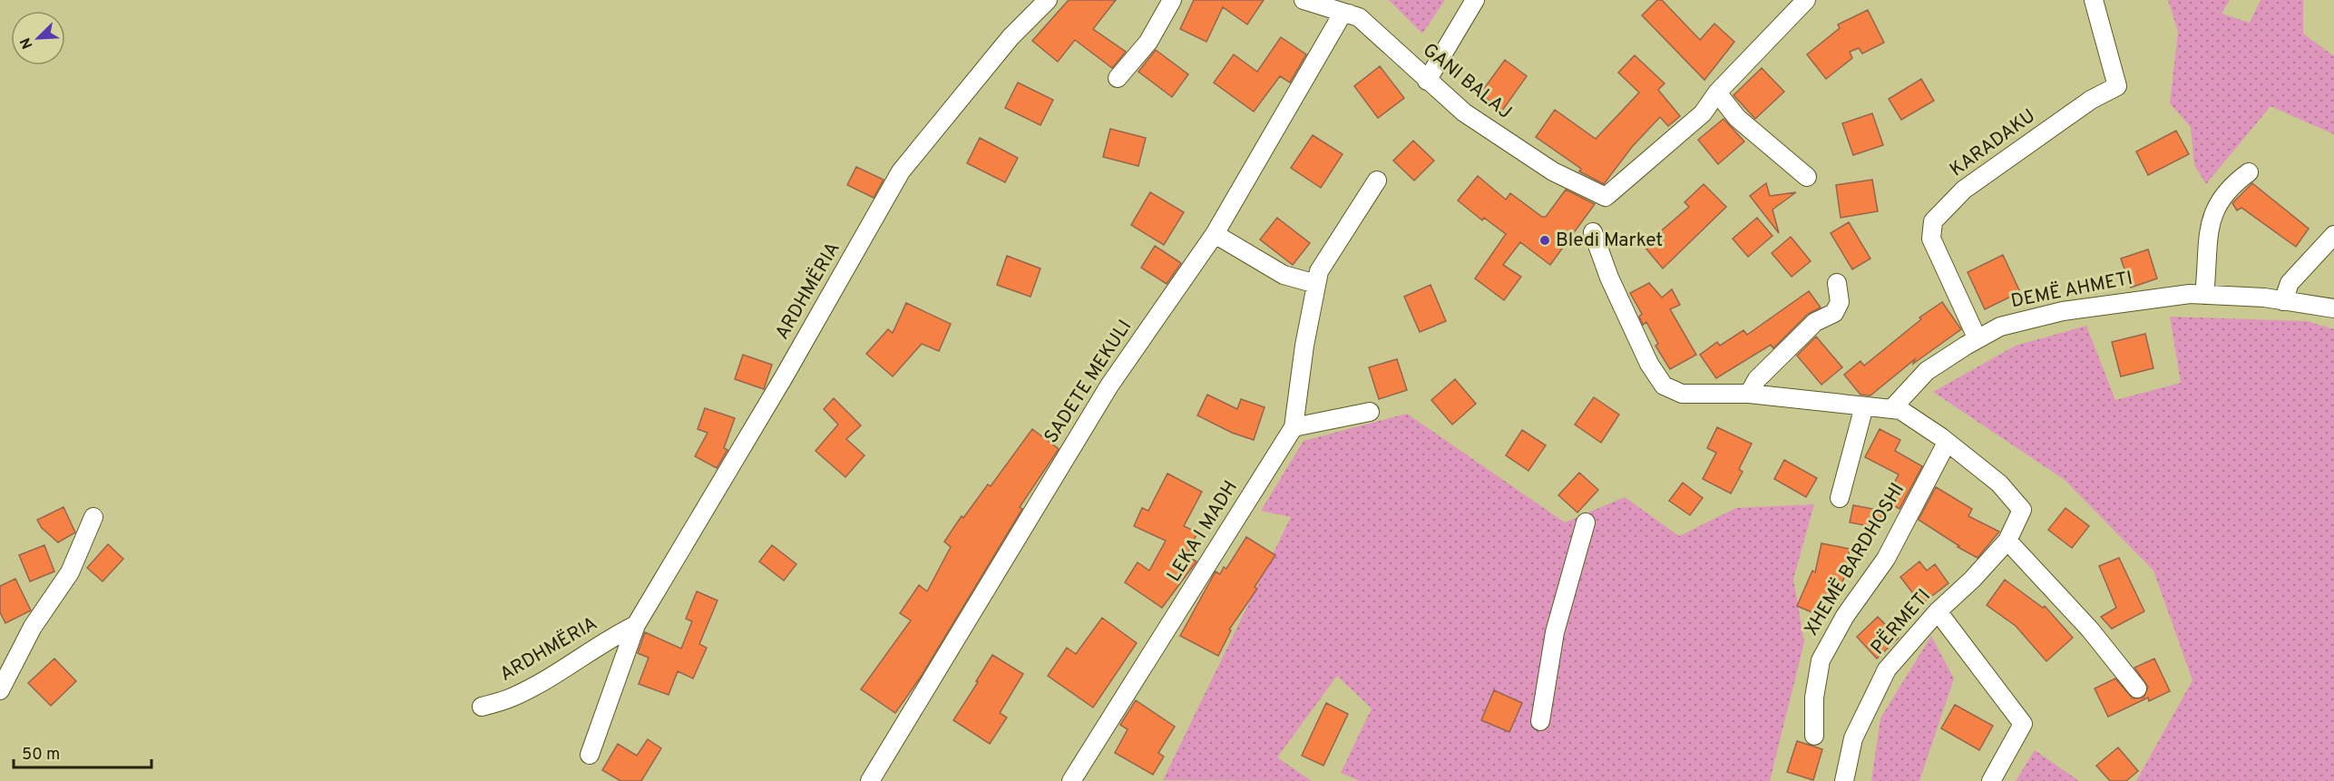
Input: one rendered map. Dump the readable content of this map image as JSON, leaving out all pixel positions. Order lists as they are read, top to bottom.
{
  "streets": {
    "street": [
      "GANI BALAJ",
      "KARADAKU",
      "DEMË AHMETI",
      "ARDHMËRIA",
      "SADETE MEKULI",
      "LEKA I MADH",
      "XHEMË BARDHOSHI",
      "PËRMETI"
    ]
  },
  "crossings": [
    ["GANI BALAJ", "SADETE MEKULI"],
    ["KARADAKU", "DEMË AHMETI"],
    ["DEMË AHMETI", "PËRMETI"],
    ["XHEMË BARDHOSHI", "PËRMETI"]
  ],
  "places": ["Bledi Market"],
  "scale_bar": "50 m",
  "north": "bottom left"
}
